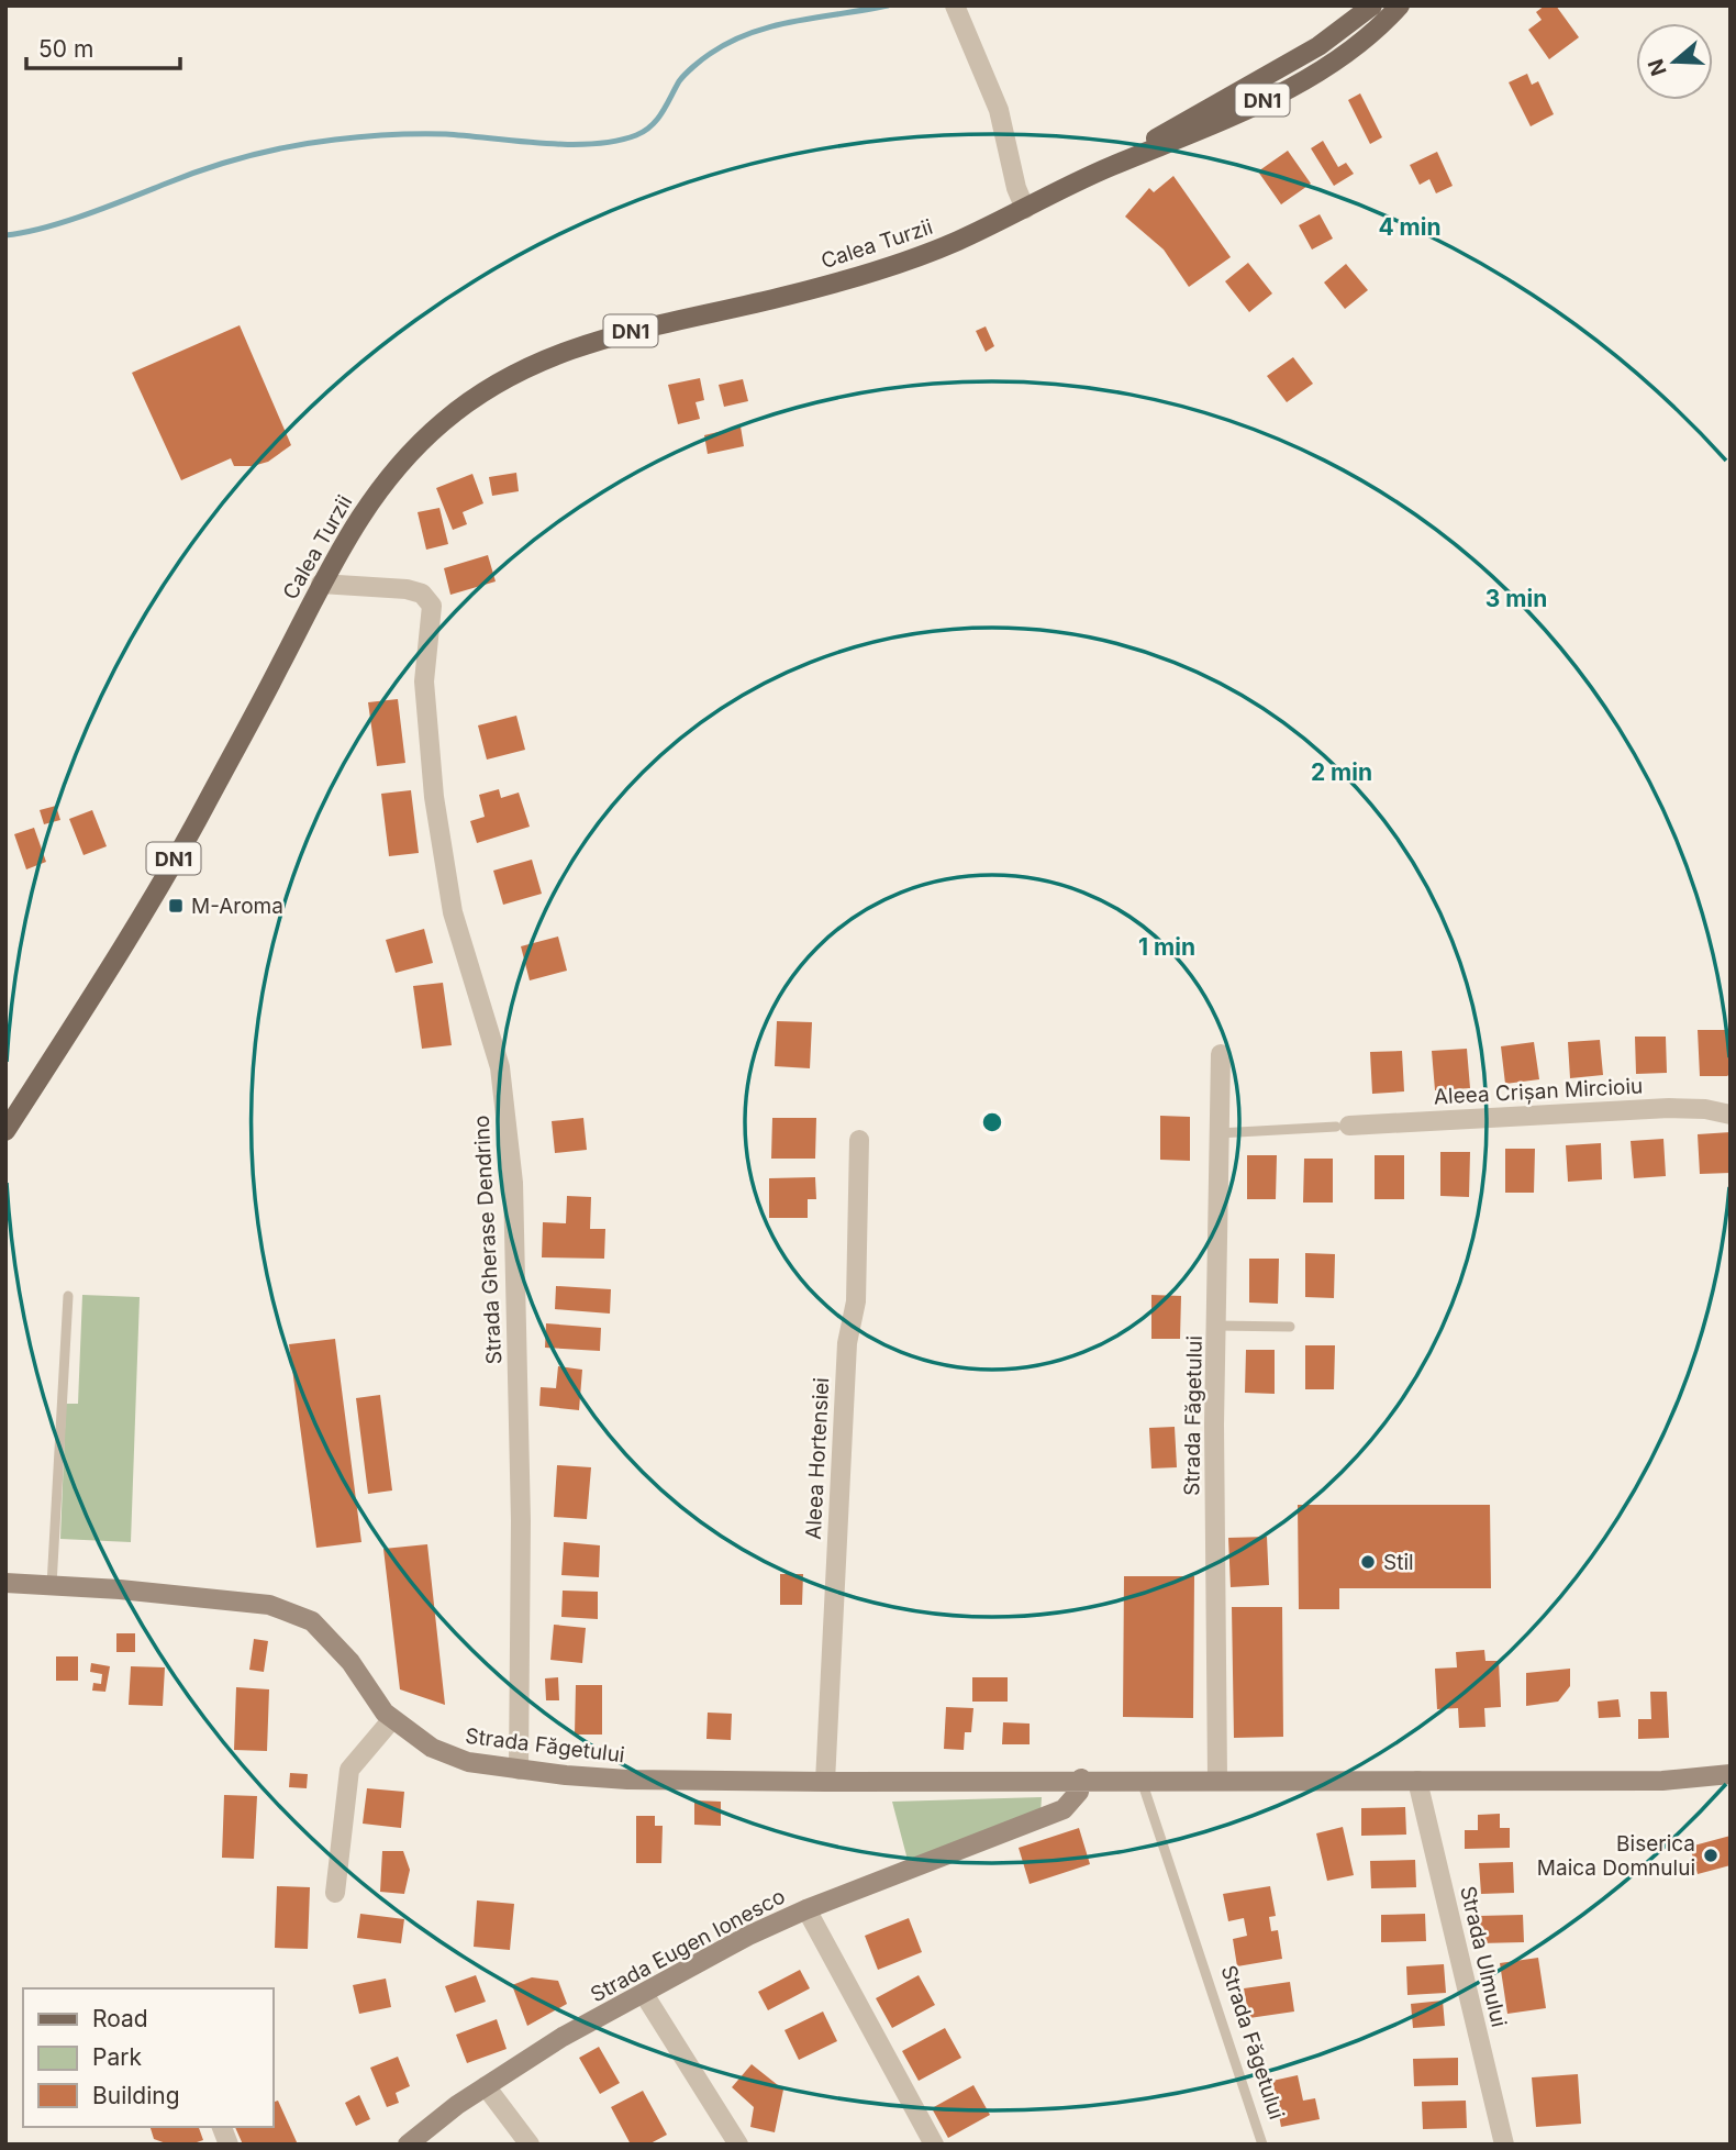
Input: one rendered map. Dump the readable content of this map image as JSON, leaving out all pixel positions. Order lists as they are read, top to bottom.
{
  "streets": {
    "main road": [
      "DN1",
      "Calea Turzii",
      "Strada Făgetului",
      "Strada Eugen Ionesco"
    ],
    "street": [
      "Aleea Crișan Mircioiu",
      "Strada Gherase Dendrino",
      "Aleea Hortensiei",
      "Strada Ulmului"
    ]
  },
  "crossings": [
    ["Calea Turzii", "Strada Gherase Dendrino"],
    ["Strada Gherase Dendrino", "Strada Făgetului"],
    ["Strada Făgetului", "Aleea Hortensiei"],
    ["Strada Făgetului", "Strada Eugen Ionesco"],
    ["Strada Făgetului", "Strada Ulmului"]
  ],
  "places": {
    "transit": ["M-Aroma"],
    "other": ["Stil", "Biserica Maica Domnului"]
  },
  "legend": ["Road", "Park", "Building"],
  "scale_bar": "50 m",
  "north": "left",
  "rings": [
    "4 min",
    "3 min",
    "2 min",
    "1 min"
  ]
}
